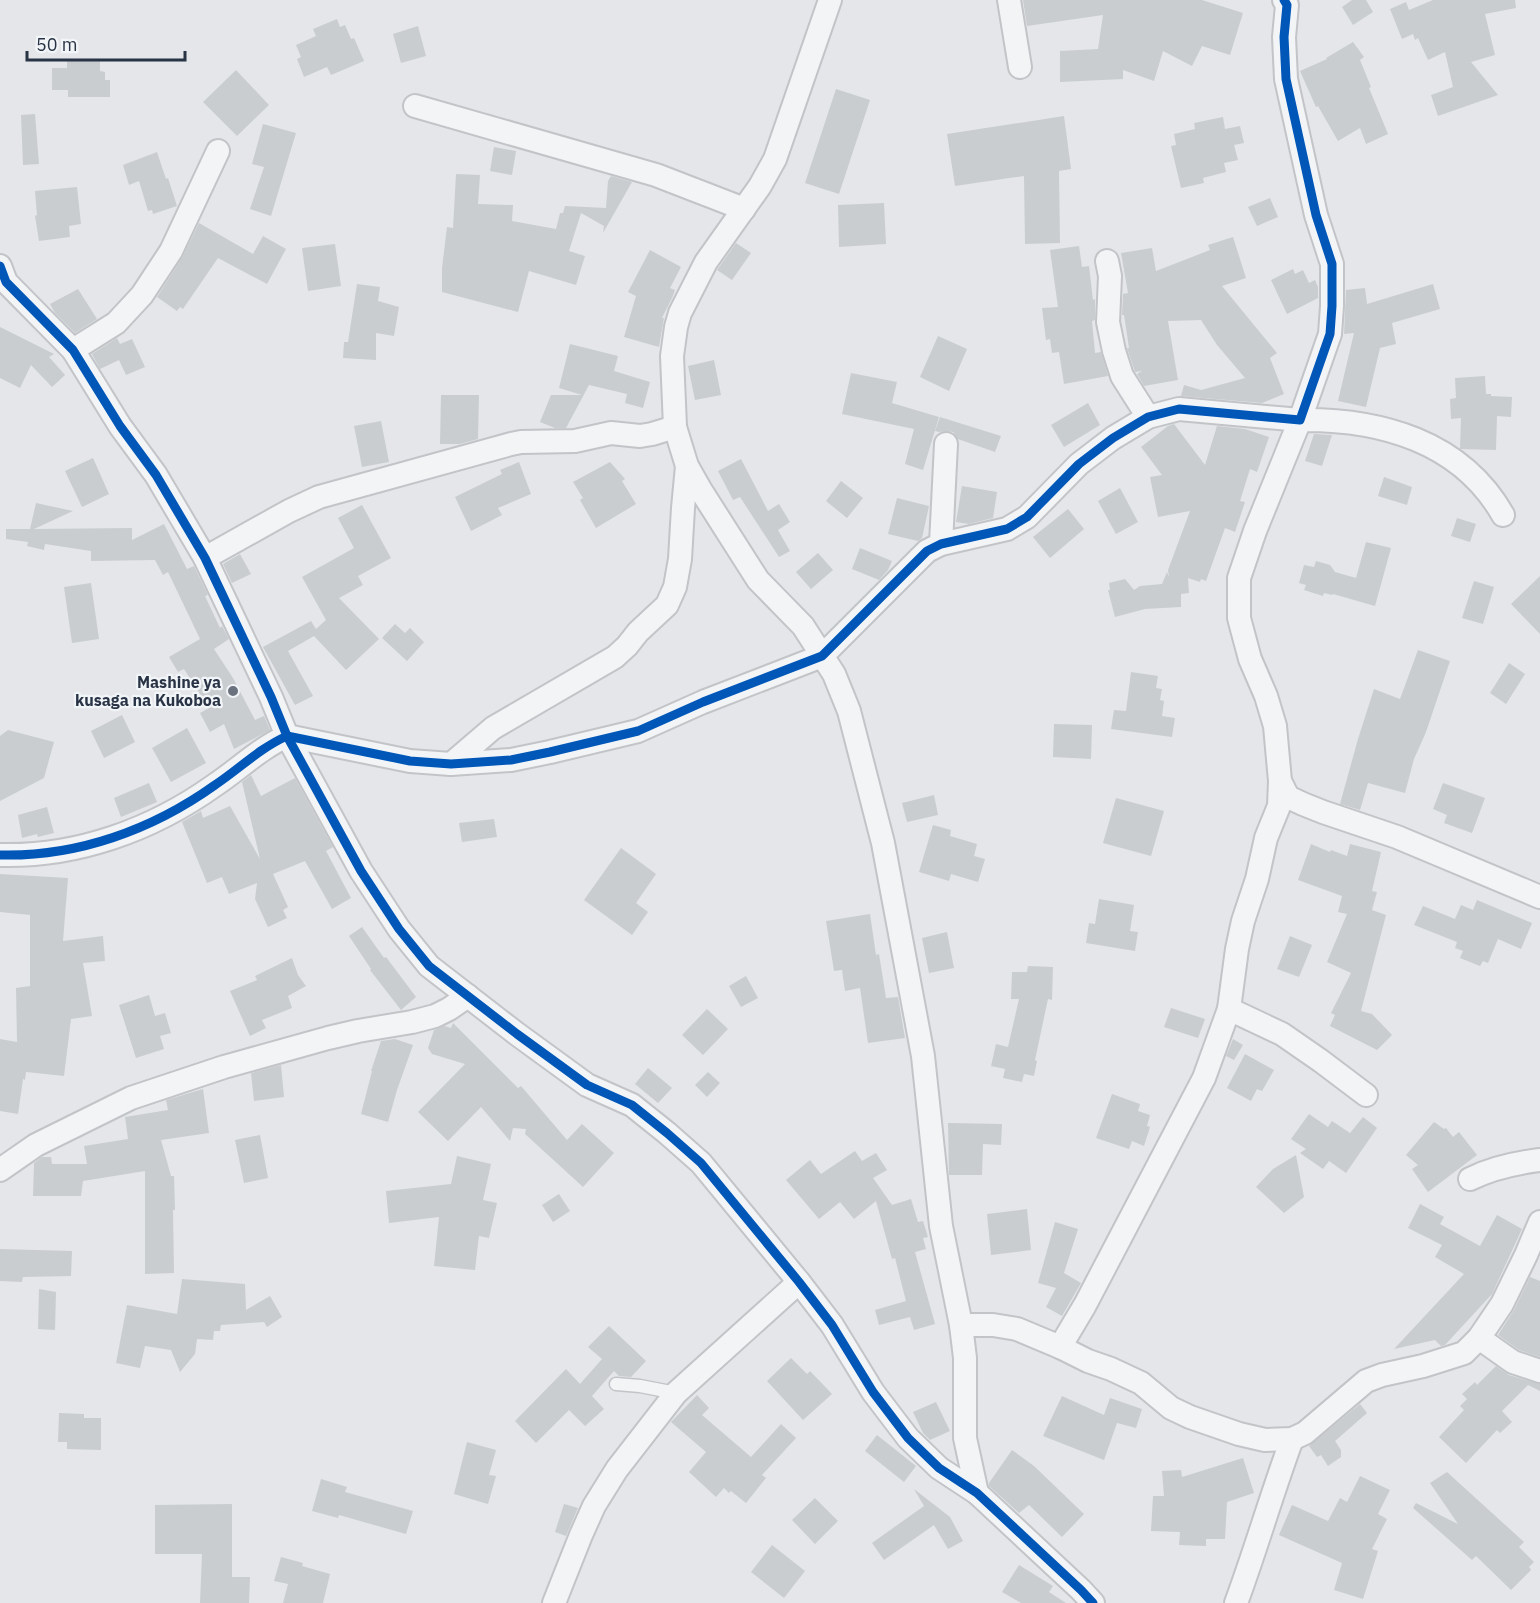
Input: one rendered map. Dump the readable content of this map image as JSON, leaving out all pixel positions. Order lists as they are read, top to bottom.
{
  "places": ["Mashine ya kusaga na Kukoboa"],
  "scale_bar": "50 m"
}
